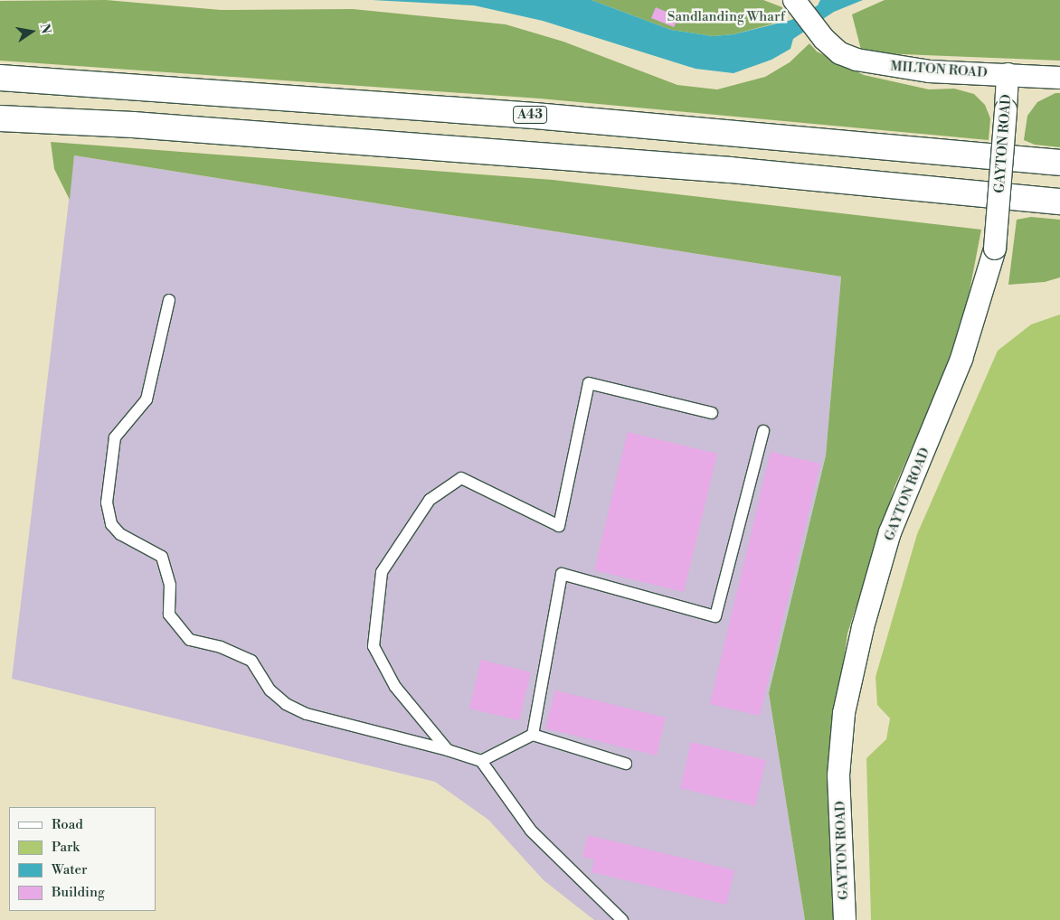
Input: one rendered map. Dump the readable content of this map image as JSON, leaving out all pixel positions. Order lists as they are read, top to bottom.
{
  "streets": {
    "highway": ["A43"],
    "street": ["MILTON ROAD", "GAYTON ROAD"]
  },
  "crossings": [
    ["MILTON ROAD", "GAYTON ROAD"]
  ],
  "parks": ["Sandlanding Wharf"],
  "legend": [
    "Road",
    "Park",
    "Water",
    "Building"
  ],
  "north": "right"
}
